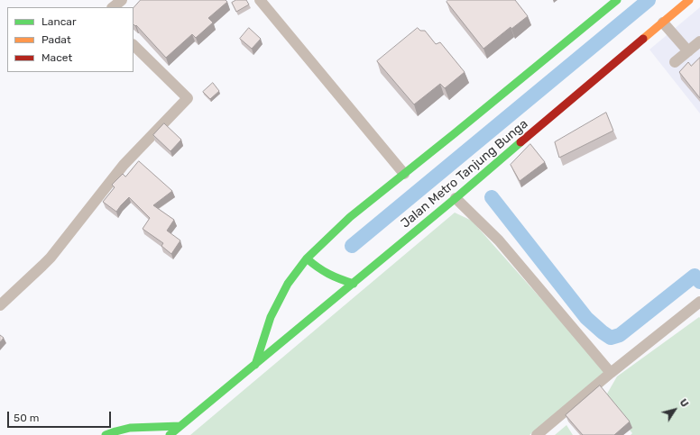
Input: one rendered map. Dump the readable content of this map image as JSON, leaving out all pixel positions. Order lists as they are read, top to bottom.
{
  "streets": {
    "main road": ["Jalan Metro Tanjung Bunga"]
  },
  "legend": ["Lancar", "Padat", "Macet"],
  "scale_bar": "50 m",
  "north": "top right"
}
